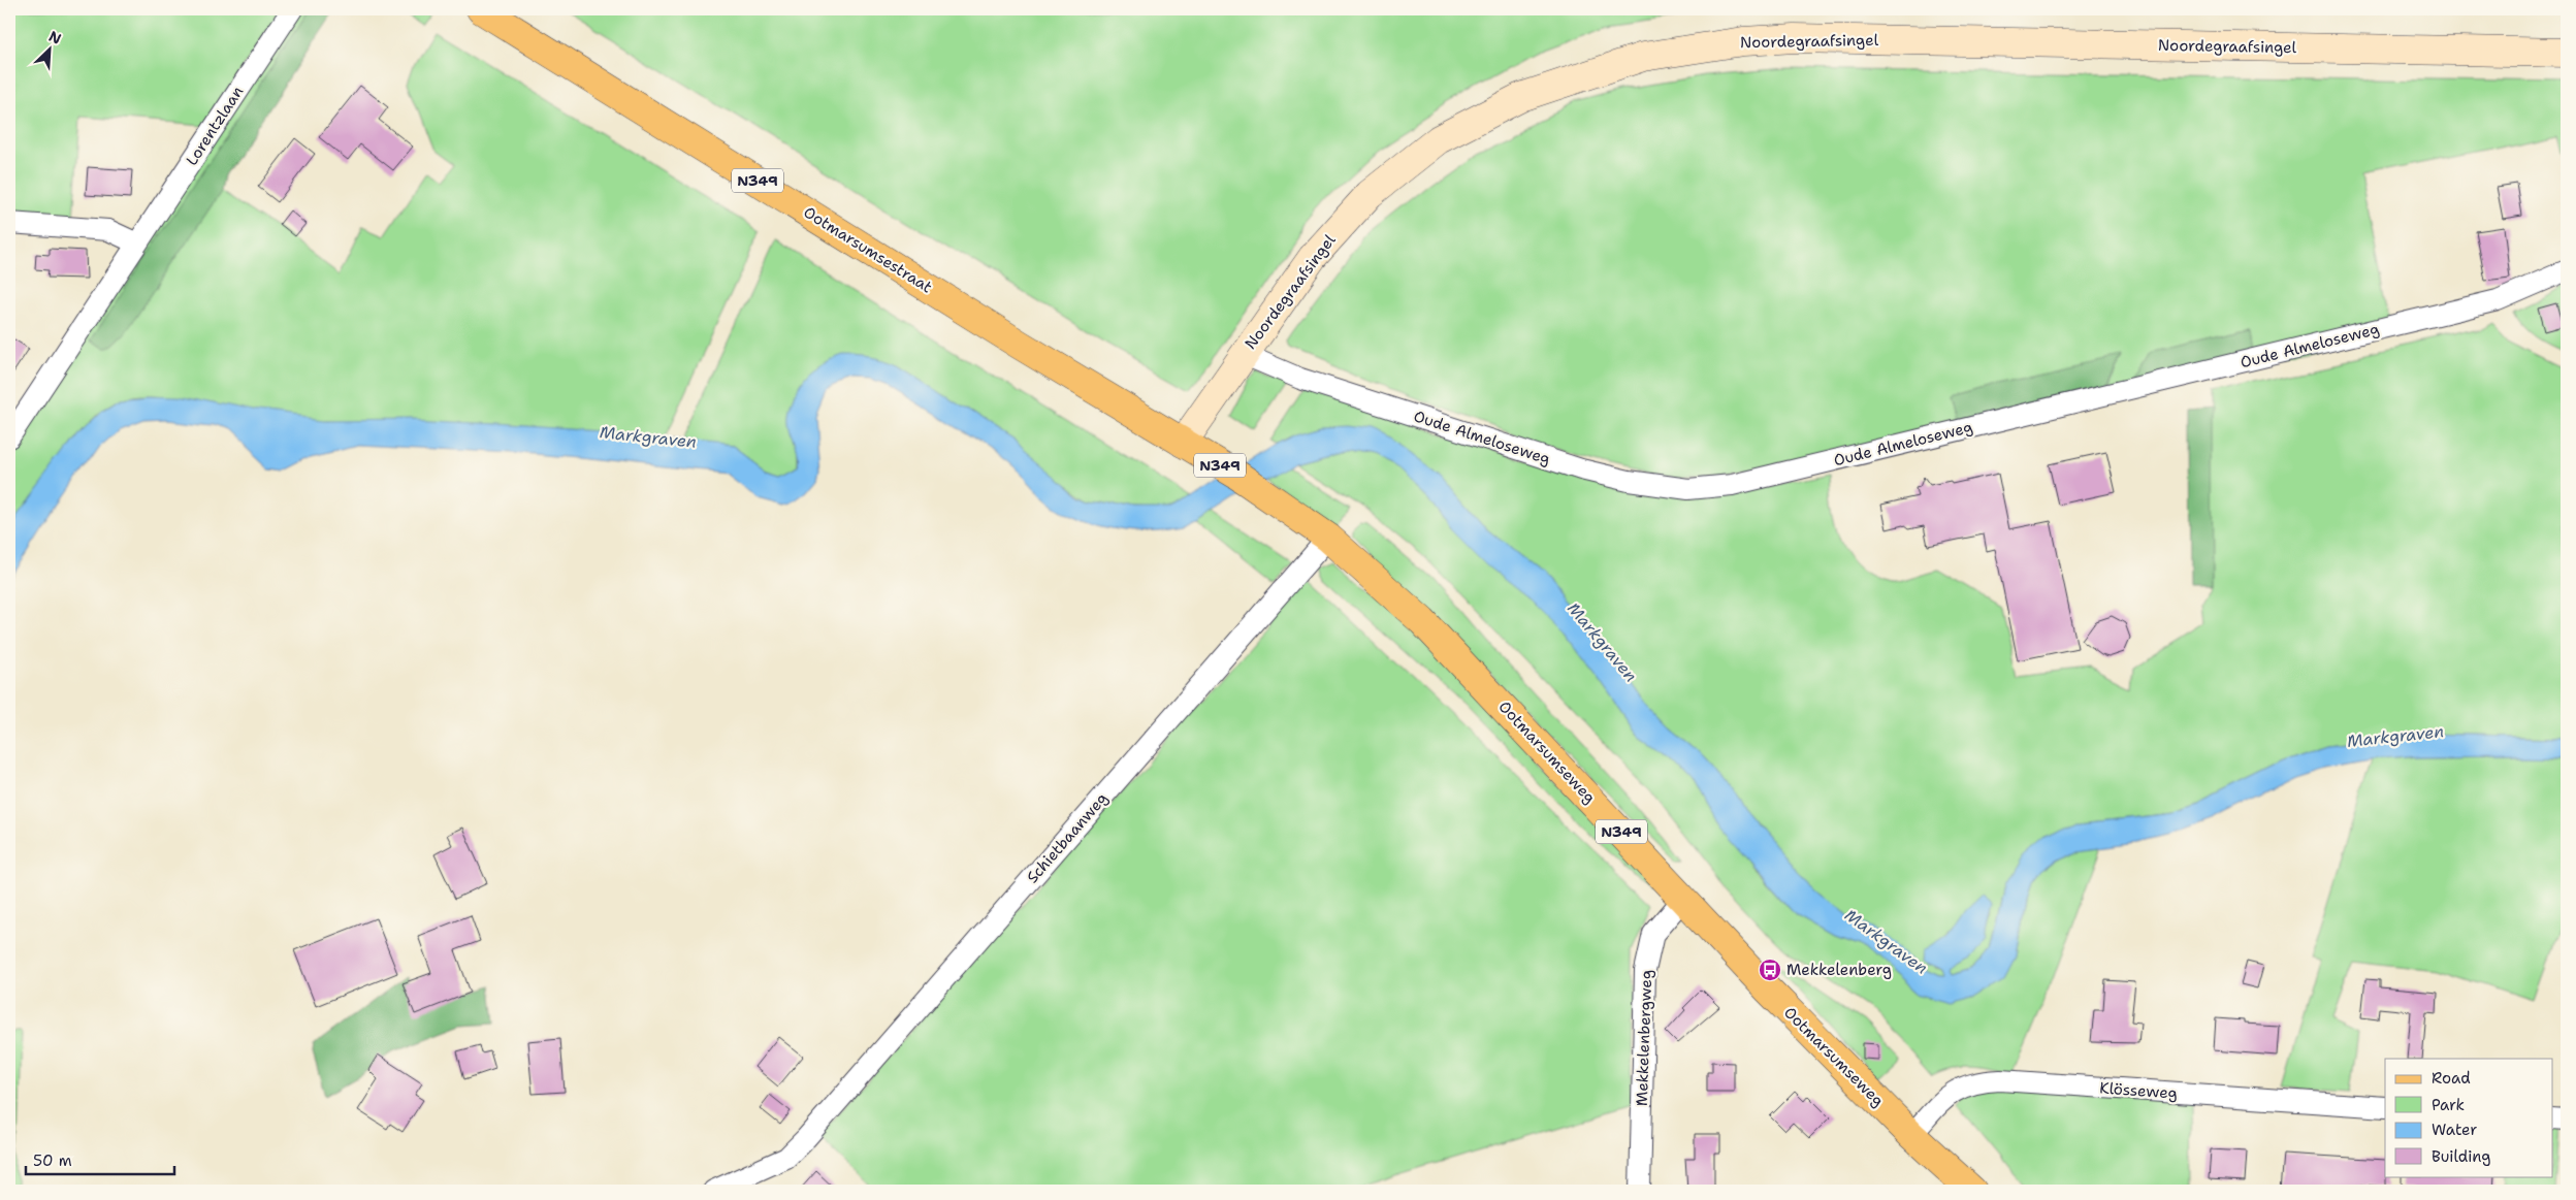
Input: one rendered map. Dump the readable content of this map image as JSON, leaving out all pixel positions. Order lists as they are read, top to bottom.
{
  "streets": {
    "main road": [
      "Noordegraafsingel",
      "N349",
      "Ootmarsumsestraat",
      "Ootmarsumseweg"
    ],
    "street": [
      "Lorentzlaan",
      "Oude Almeloseweg",
      "Schietbaanweg",
      "Mekkelenbergweg",
      "Klösseweg"
    ]
  },
  "crossings": [
    ["Noordegraafsingel", "Ootmarsumsestraat"],
    ["Noordegraafsingel", "Oude Almeloseweg"],
    ["Ootmarsumsestraat", "Ootmarsumseweg"],
    ["Ootmarsumseweg", "Schietbaanweg"],
    ["Ootmarsumseweg", "Mekkelenbergweg"],
    ["Ootmarsumseweg", "Klösseweg"]
  ],
  "water": ["Markgraven"],
  "places": {
    "bus stop": ["Mekkelenberg"]
  },
  "legend": [
    "Road",
    "Park",
    "Water",
    "Building"
  ],
  "scale_bar": "50 m",
  "north": "top right"
}
